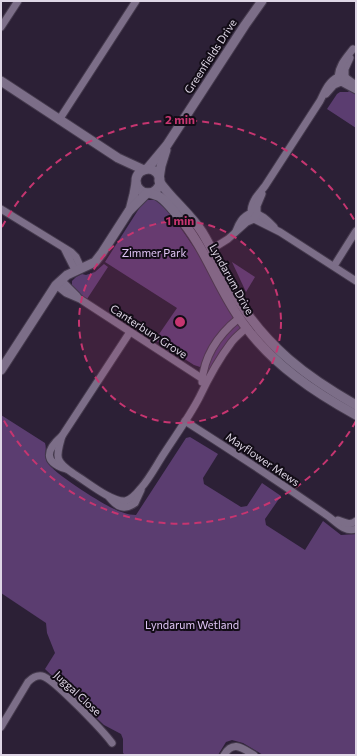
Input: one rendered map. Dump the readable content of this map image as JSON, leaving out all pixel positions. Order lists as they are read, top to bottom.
{
  "streets": {
    "street": [
      "Greenfields Drive",
      "Lyndarum Drive",
      "Canterbury Grove",
      "Mayflower Mews",
      "Juggal Close"
    ]
  },
  "crossings": [
    ["Greenfields Drive", "Lyndarum Drive"]
  ],
  "parks": ["Zimmer Park", "Lyndarum Wetland"],
  "rings": ["2 min", "1 min"]
}
